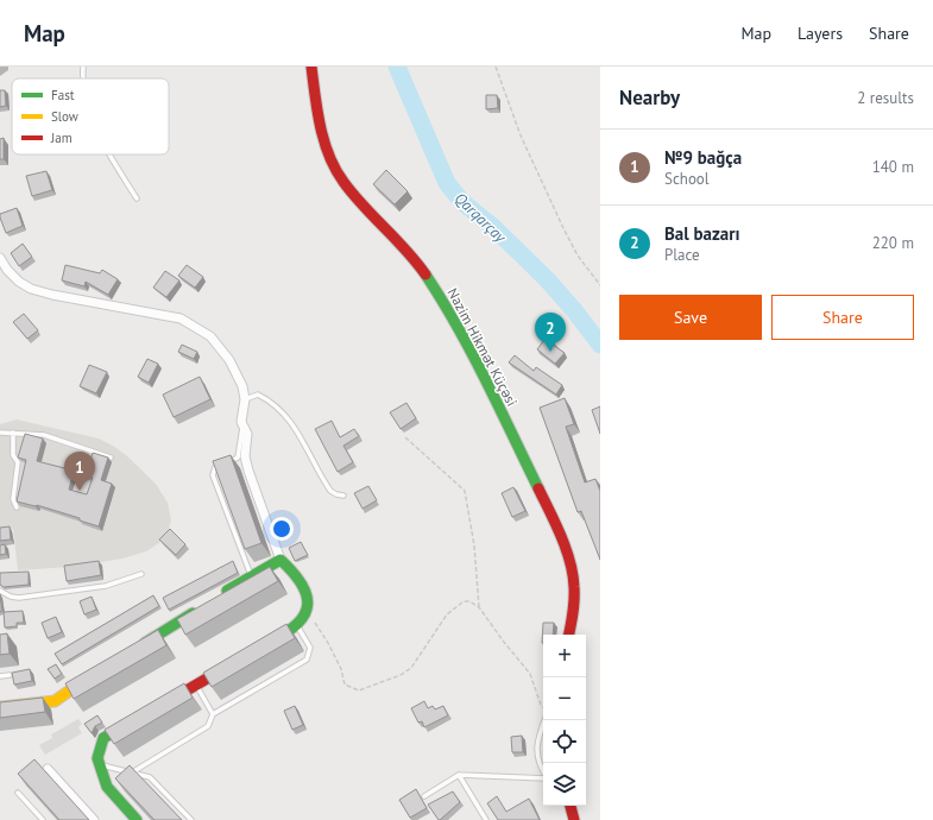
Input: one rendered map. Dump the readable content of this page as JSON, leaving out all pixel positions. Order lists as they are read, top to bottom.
{
  "streets": {
    "main road": ["Nazim Hikmət Küçəsi"]
  },
  "water": ["Qarqarçay"],
  "legend": ["Fast", "Slow", "Jam"],
  "page": {
    "header": "Map",
    "nav": ["Map", "Layers", "Share"],
    "heading": ["Nearby", "2 results"],
    "list": [
      {
        "mark": "1",
        "name": "№9 bağça",
        "note": "School",
        "value": "140 m"
      },
      {
        "mark": "2",
        "name": "Bal bazarı",
        "note": "Place",
        "value": "220 m"
      }
    ],
    "buttons": ["Save", "Share"],
    "pins": ["2", "1"],
    "map_buttons": ["+", "−"]
  }
}
